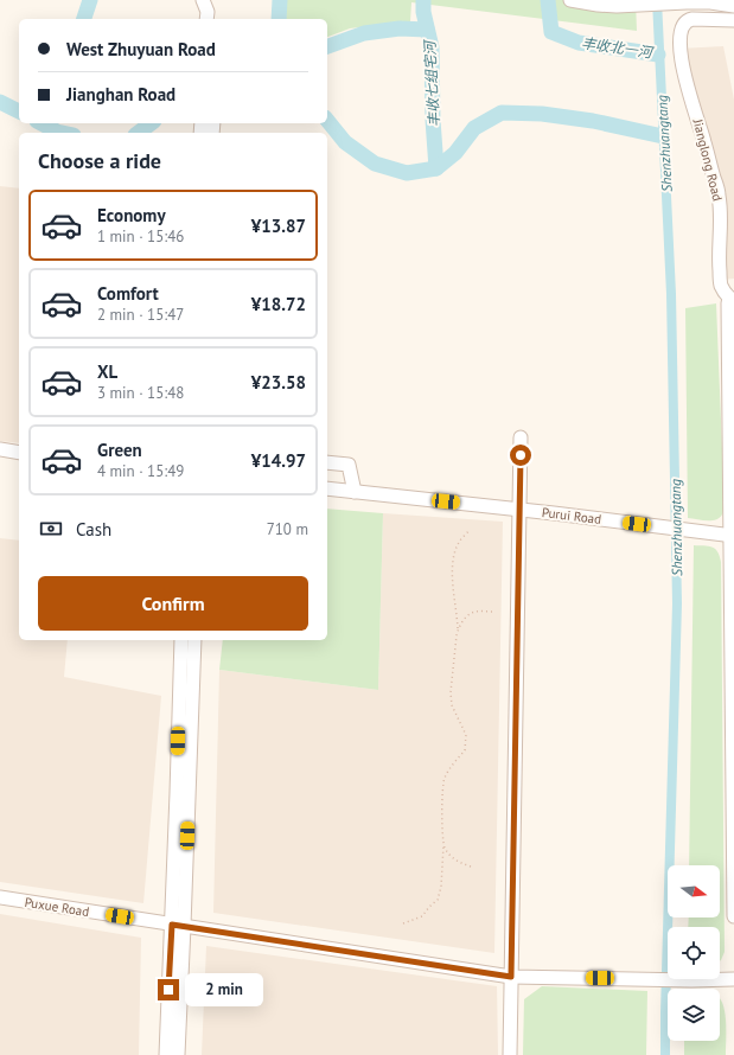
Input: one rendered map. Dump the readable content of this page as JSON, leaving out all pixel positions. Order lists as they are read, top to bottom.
{
  "streets": {
    "street": ["Jianglong Road", "Purui Road", "Puxue Road"]
  },
  "crossings": [
    ["Jianglong Road", "Purui Road"]
  ],
  "water": ["丰收北一河", "丰收七组宅河", "Shenzhuangtang"],
  "north": "right",
  "page": {
    "banner": ["West Zhuyuan Road", "Jianghan Road"],
    "heading": "Choose a ride",
    "list": [
      {
        "name": "Economy",
        "note": "1 min · 15:46",
        "value": "¥13.87"
      },
      {
        "name": "Comfort",
        "note": "2 min · 15:47",
        "value": "¥18.72"
      },
      {
        "name": "XL",
        "note": "3 min · 15:48",
        "value": "¥23.58"
      },
      {
        "name": "Green",
        "note": "4 min · 15:49",
        "value": "¥14.97"
      }
    ],
    "pay": ["Cash", "710 m"],
    "buttons": "Confirm",
    "bubble": "2 min"
  }
}
